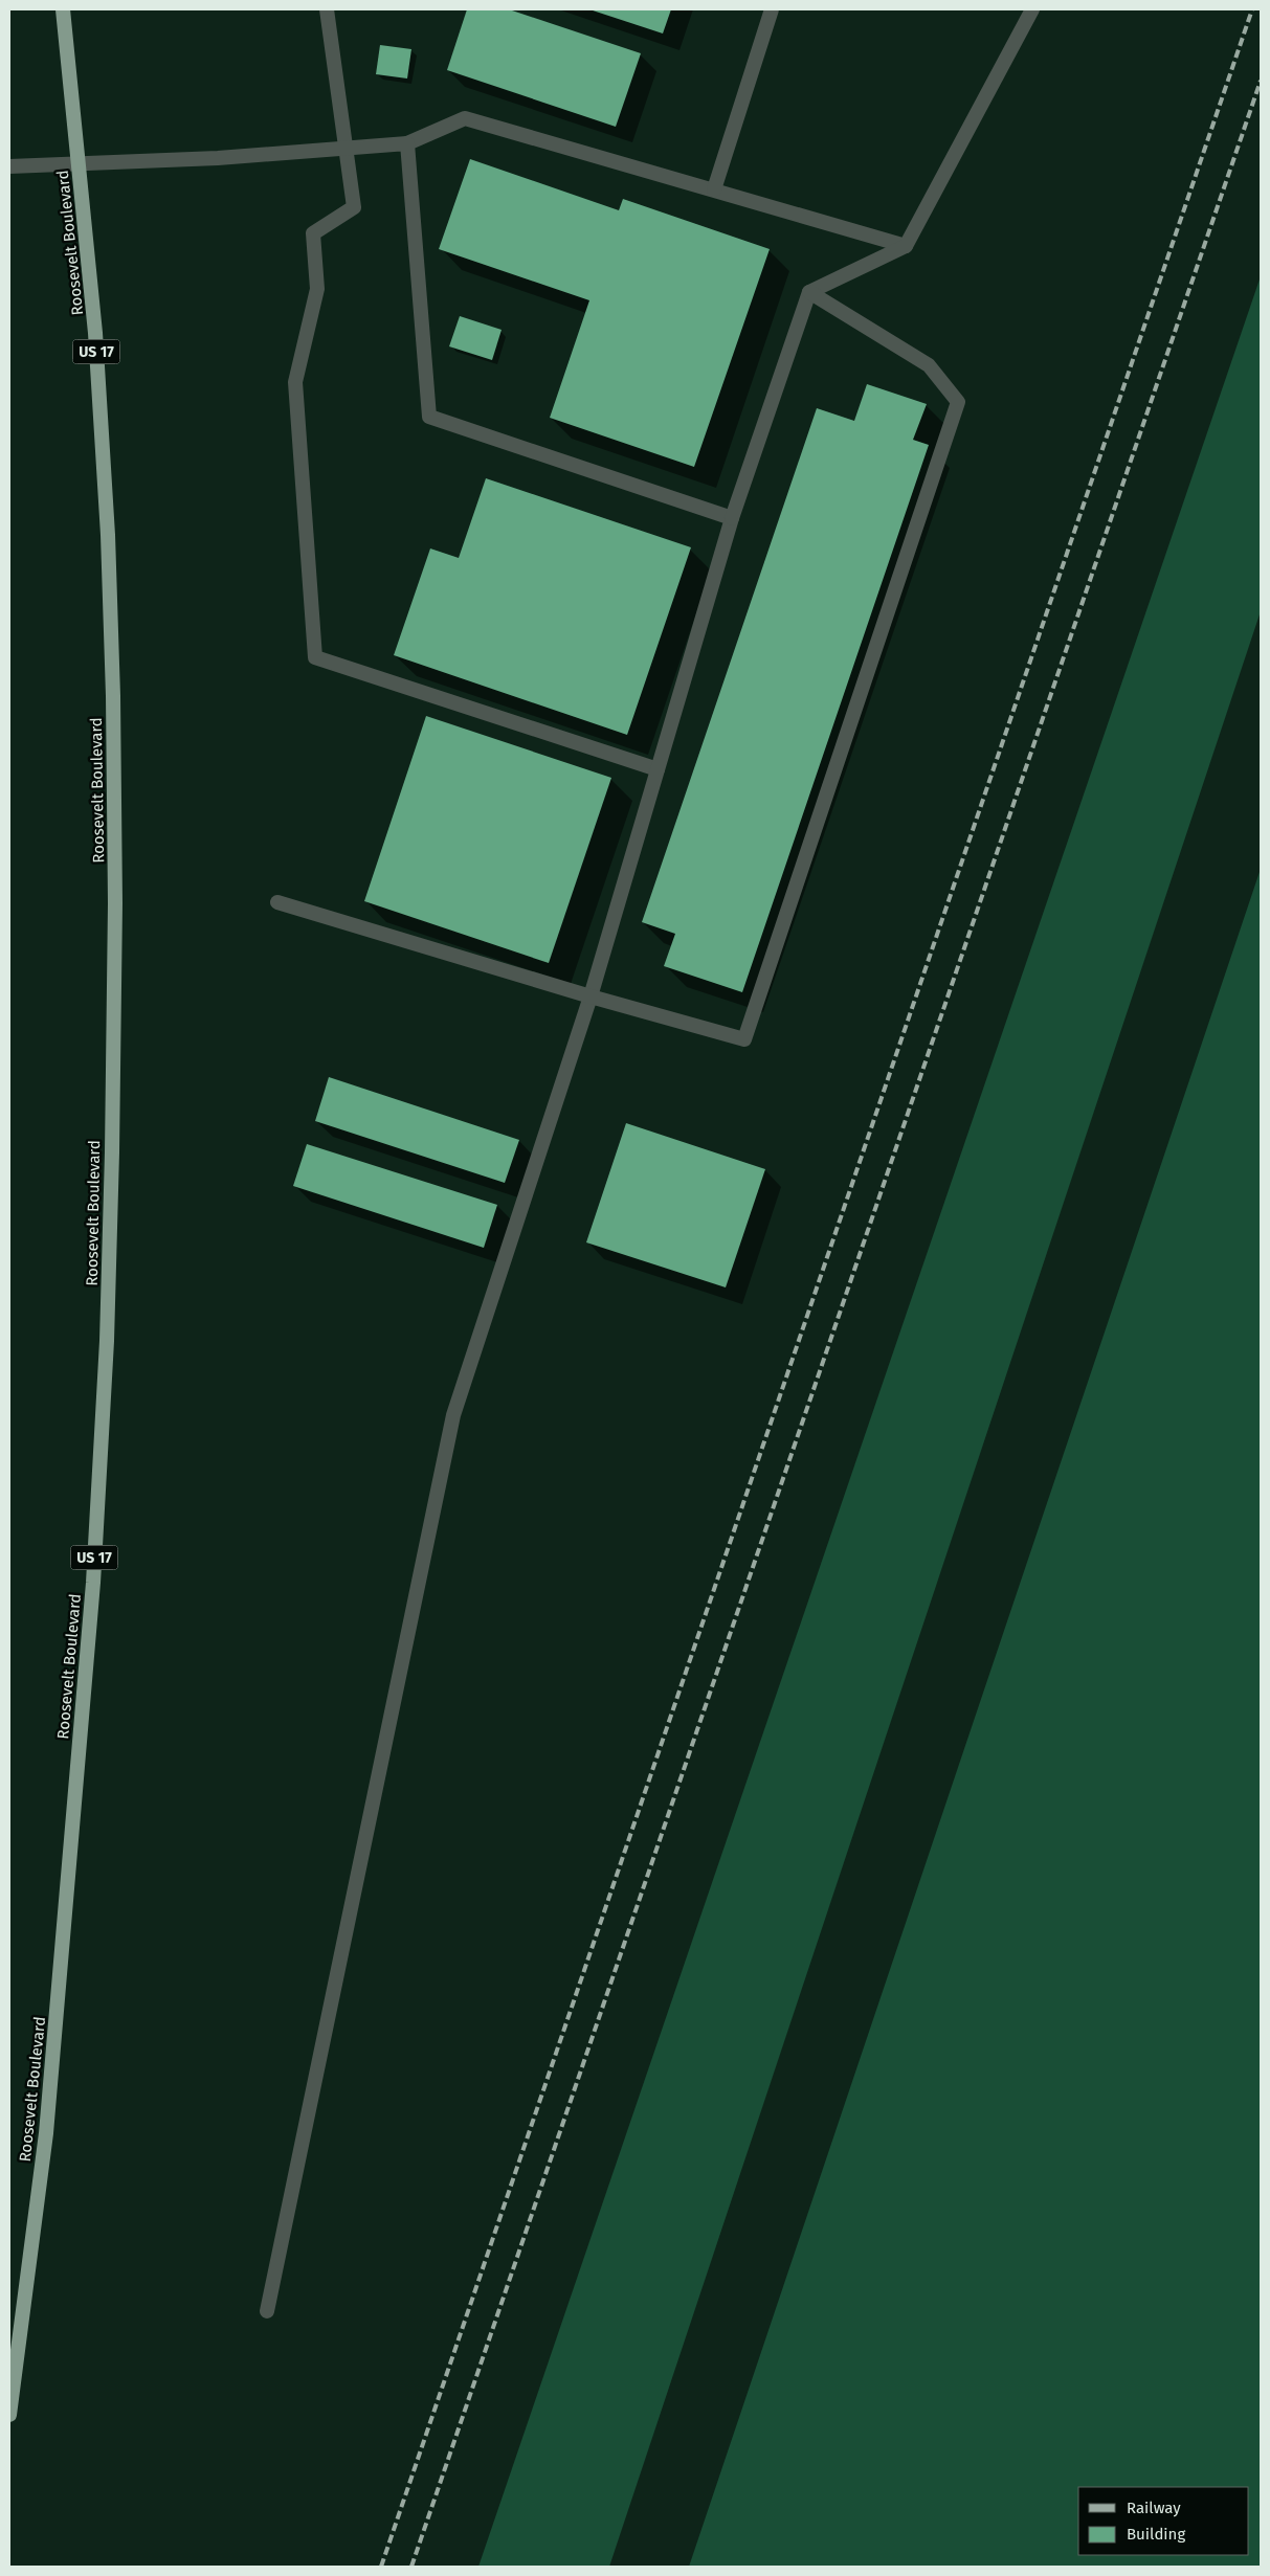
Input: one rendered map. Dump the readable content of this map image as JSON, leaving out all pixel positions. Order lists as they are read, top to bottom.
{
  "streets": {
    "highway": ["Roosevelt Boulevard", "US 17"]
  },
  "legend": ["Railway", "Building"]
}
